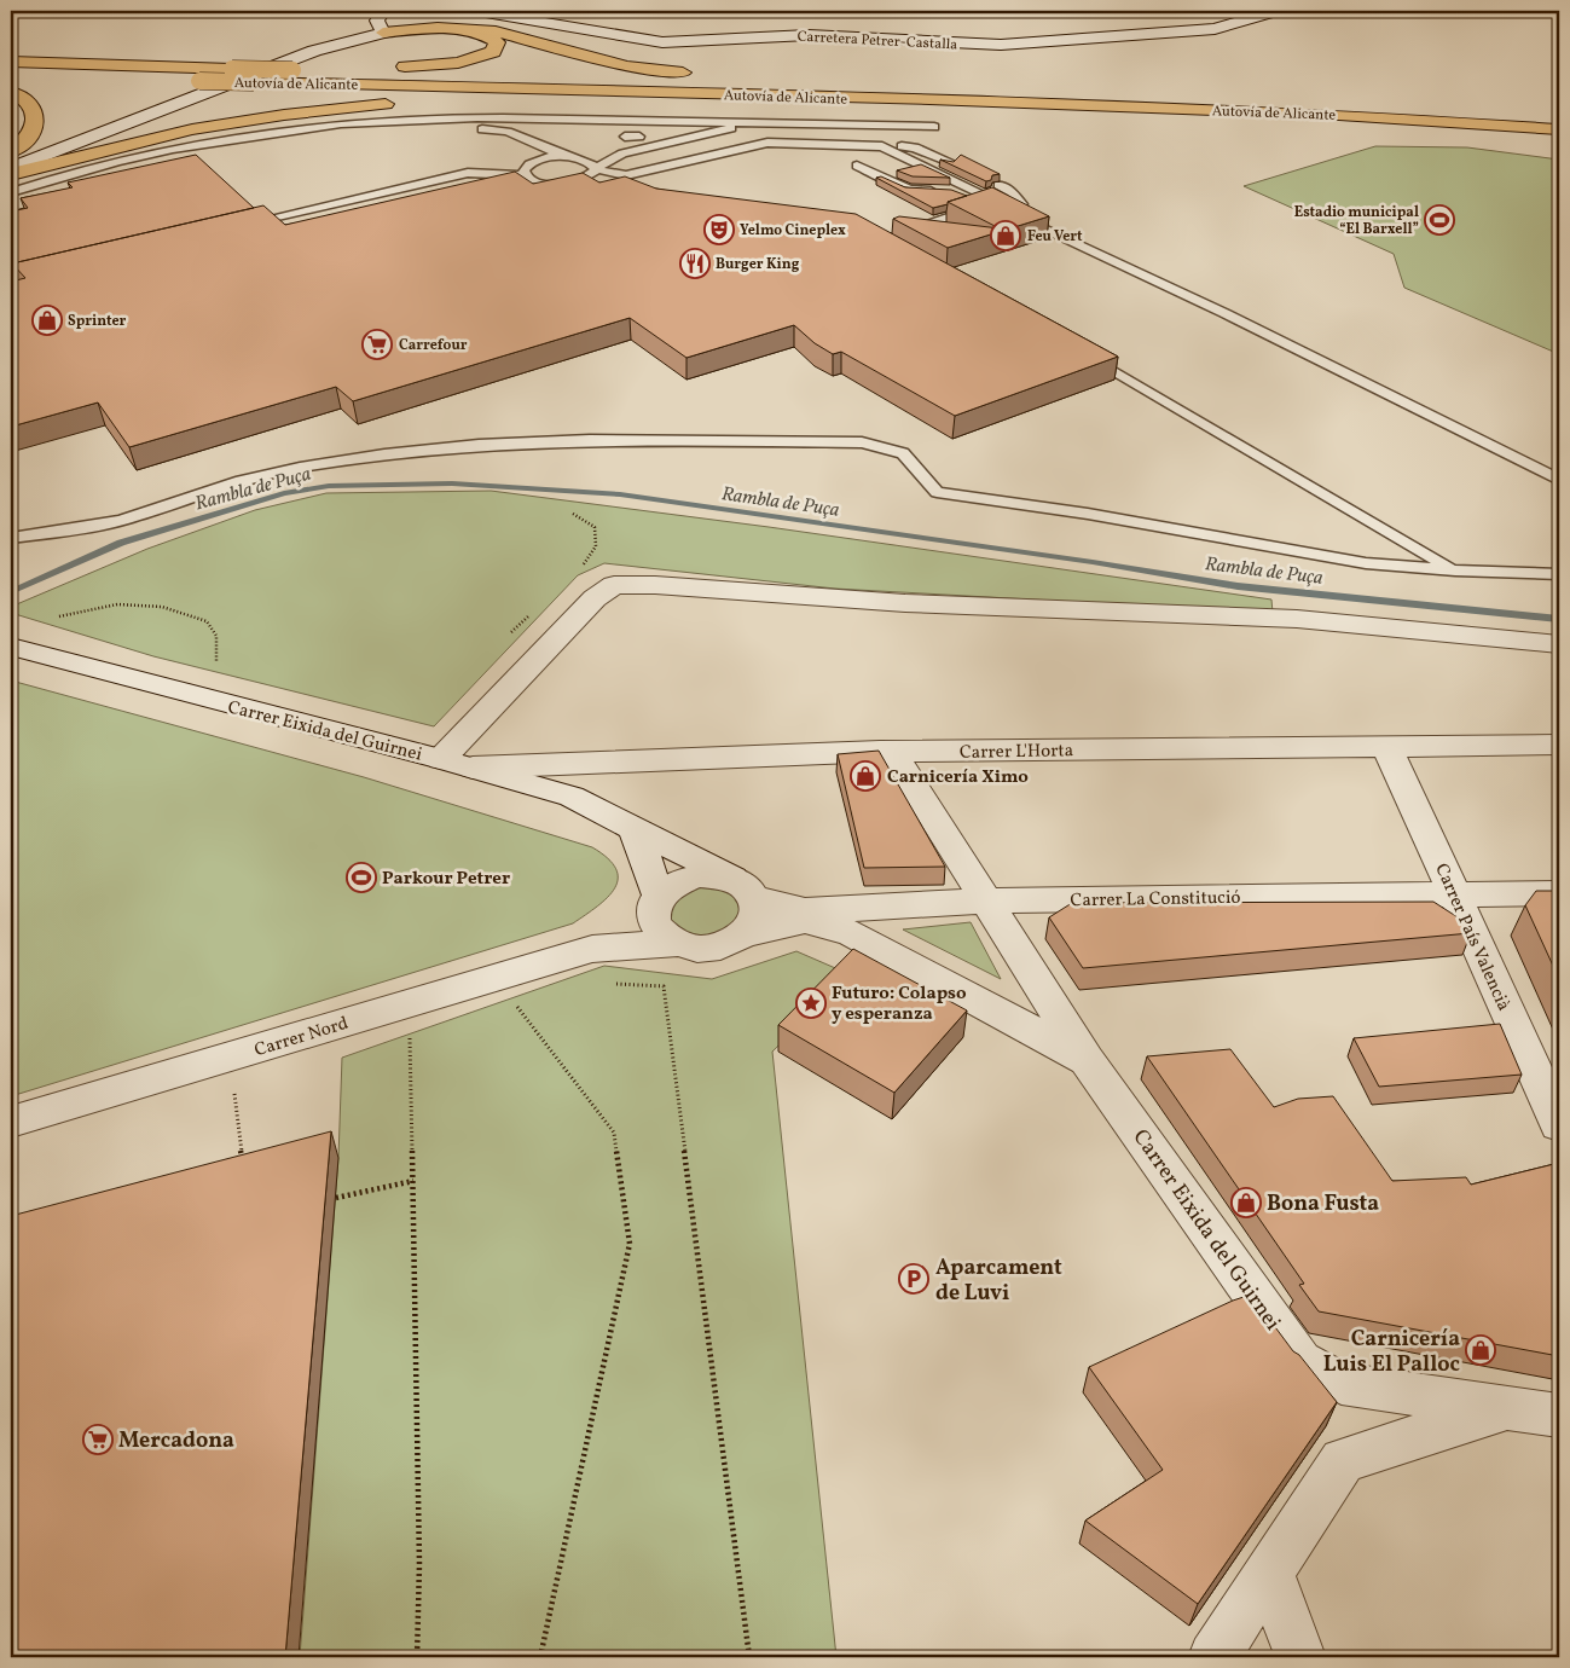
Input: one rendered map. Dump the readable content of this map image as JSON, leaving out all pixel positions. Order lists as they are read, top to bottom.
{
  "streets": {
    "highway": ["Autovía de Alicante"],
    "street": [
      "Carretera Petrer-Castalla",
      "Carrer Eixida del Guirnei",
      "Carrer L'Horta",
      "Carrer La Constitució",
      "Carrer País Valencià",
      "Carrer Nord"
    ]
  },
  "crossings": [
    ["Carrer Eixida del Guirnei", "Carrer L'Horta"],
    ["Carrer Eixida del Guirnei", "Carrer La Constitució"],
    ["Carrer Eixida del Guirnei", "Carrer Nord"],
    ["Carrer L'Horta", "Carrer País Valencià"],
    ["Carrer La Constitució", "Carrer País Valencià"],
    ["Carrer La Constitució", "Carrer Nord"]
  ],
  "water": ["Rambla de Puça"],
  "places": {
    "sports": ["Estadio municipal “El Barxell”", "Parkour Petrer"],
    "theatre": ["Yelmo Cineplex"],
    "shop": [
      "Feu Vert",
      "Sprinter",
      "Carnicería Ximo",
      "Bona Fusta",
      "Carnicería Luis El Palloc"
    ],
    "restaurant": ["Burger King"],
    "supermarket": ["Carrefour", "Mercadona"],
    "place": ["Futuro: Colapso y esperanza"],
    "parking": ["Aparcament de Luvi"]
  }
}
